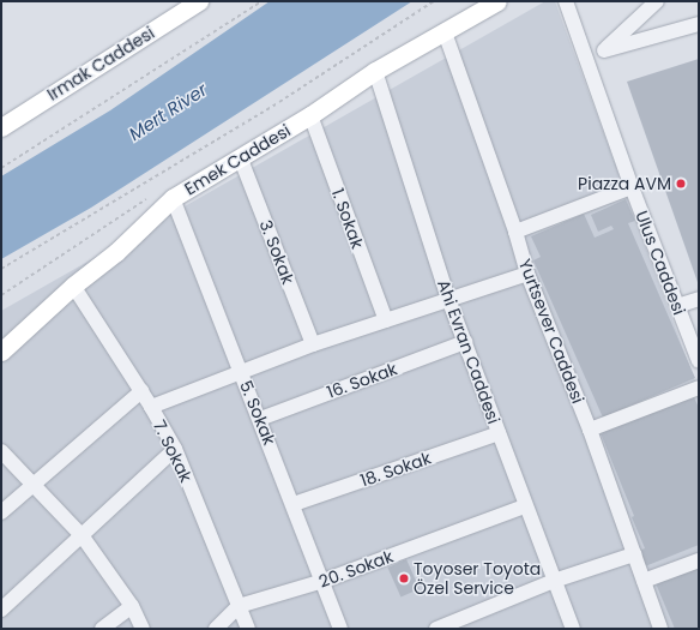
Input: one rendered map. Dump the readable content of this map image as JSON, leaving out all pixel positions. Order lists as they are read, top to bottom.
{
  "streets": {
    "main road": ["Irmak Caddesi", "Emek Caddesi"],
    "street": [
      "1. Sokak",
      "3. Sokak",
      "Ulus Caddesi",
      "Yurtsever Caddesi",
      "Ahi Evran Caddesi",
      "16. Sokak",
      "5. Sokak",
      "7. Sokak",
      "18. Sokak",
      "20. Sokak"
    ]
  },
  "crossings": [
    ["Emek Caddesi", "1. Sokak"],
    ["Emek Caddesi", "3. Sokak"],
    ["Emek Caddesi", "Yurtsever Caddesi"],
    ["Emek Caddesi", "Ahi Evran Caddesi"],
    ["Emek Caddesi", "5. Sokak"],
    ["Emek Caddesi", "7. Sokak"],
    ["Ahi Evran Caddesi", "16. Sokak"],
    ["Ahi Evran Caddesi", "18. Sokak"],
    ["Ahi Evran Caddesi", "20. Sokak"],
    ["16. Sokak", "5. Sokak"],
    ["5. Sokak", "18. Sokak"],
    ["5. Sokak", "20. Sokak"],
    ["7. Sokak", "20. Sokak"]
  ],
  "water": ["Mert River"],
  "places": ["Piazza AVM", "Toyoser Toyota Özel Service"]
}
